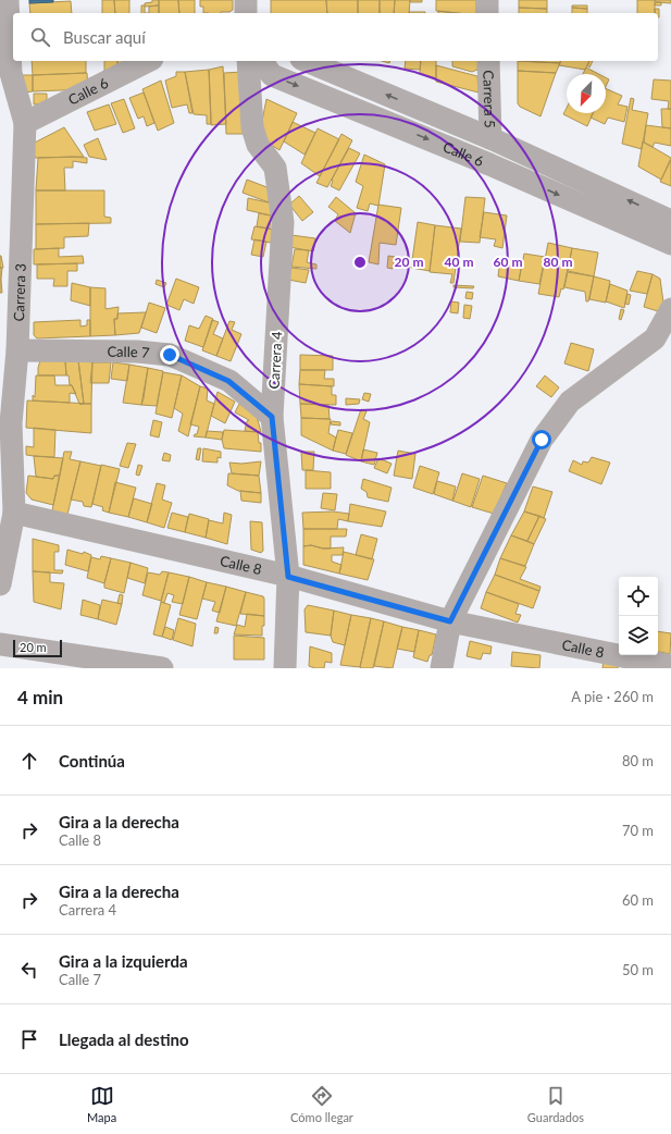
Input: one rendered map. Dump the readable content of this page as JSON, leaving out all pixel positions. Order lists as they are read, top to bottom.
{
  "streets": {
    "street": [
      "Calle 6",
      "Carrera 5",
      "Carrera 3",
      "Calle 7",
      "Carrera 4",
      "Calle 8"
    ]
  },
  "crossings": [
    ["Calle 6", "Carrera 5"],
    ["Calle 6", "Carrera 3"],
    ["Carrera 3", "Calle 7"],
    ["Carrera 3", "Calle 8"],
    ["Calle 7", "Carrera 4"],
    ["Carrera 4", "Calle 8"]
  ],
  "scale_bar": "20 m",
  "north": "bottom left",
  "page": {
    "search": "Buscar aquí",
    "scale": "20 m",
    "heading": ["4 min", "A pie · 260 m"],
    "list": [
      ["Continúa", "80 m"],
      ["Gira a la derecha", "Calle 8", "70 m"],
      ["Gira a la derecha", "Carrera 4", "60 m"],
      ["Gira a la izquierda", "Calle 7", "50 m"],
      "Llegada al destino"
    ],
    "nav": ["Mapa", "Cómo llegar", "Guardados"]
  },
  "rings": [
    "20 m",
    "40 m",
    "60 m",
    "80 m"
  ]
}
